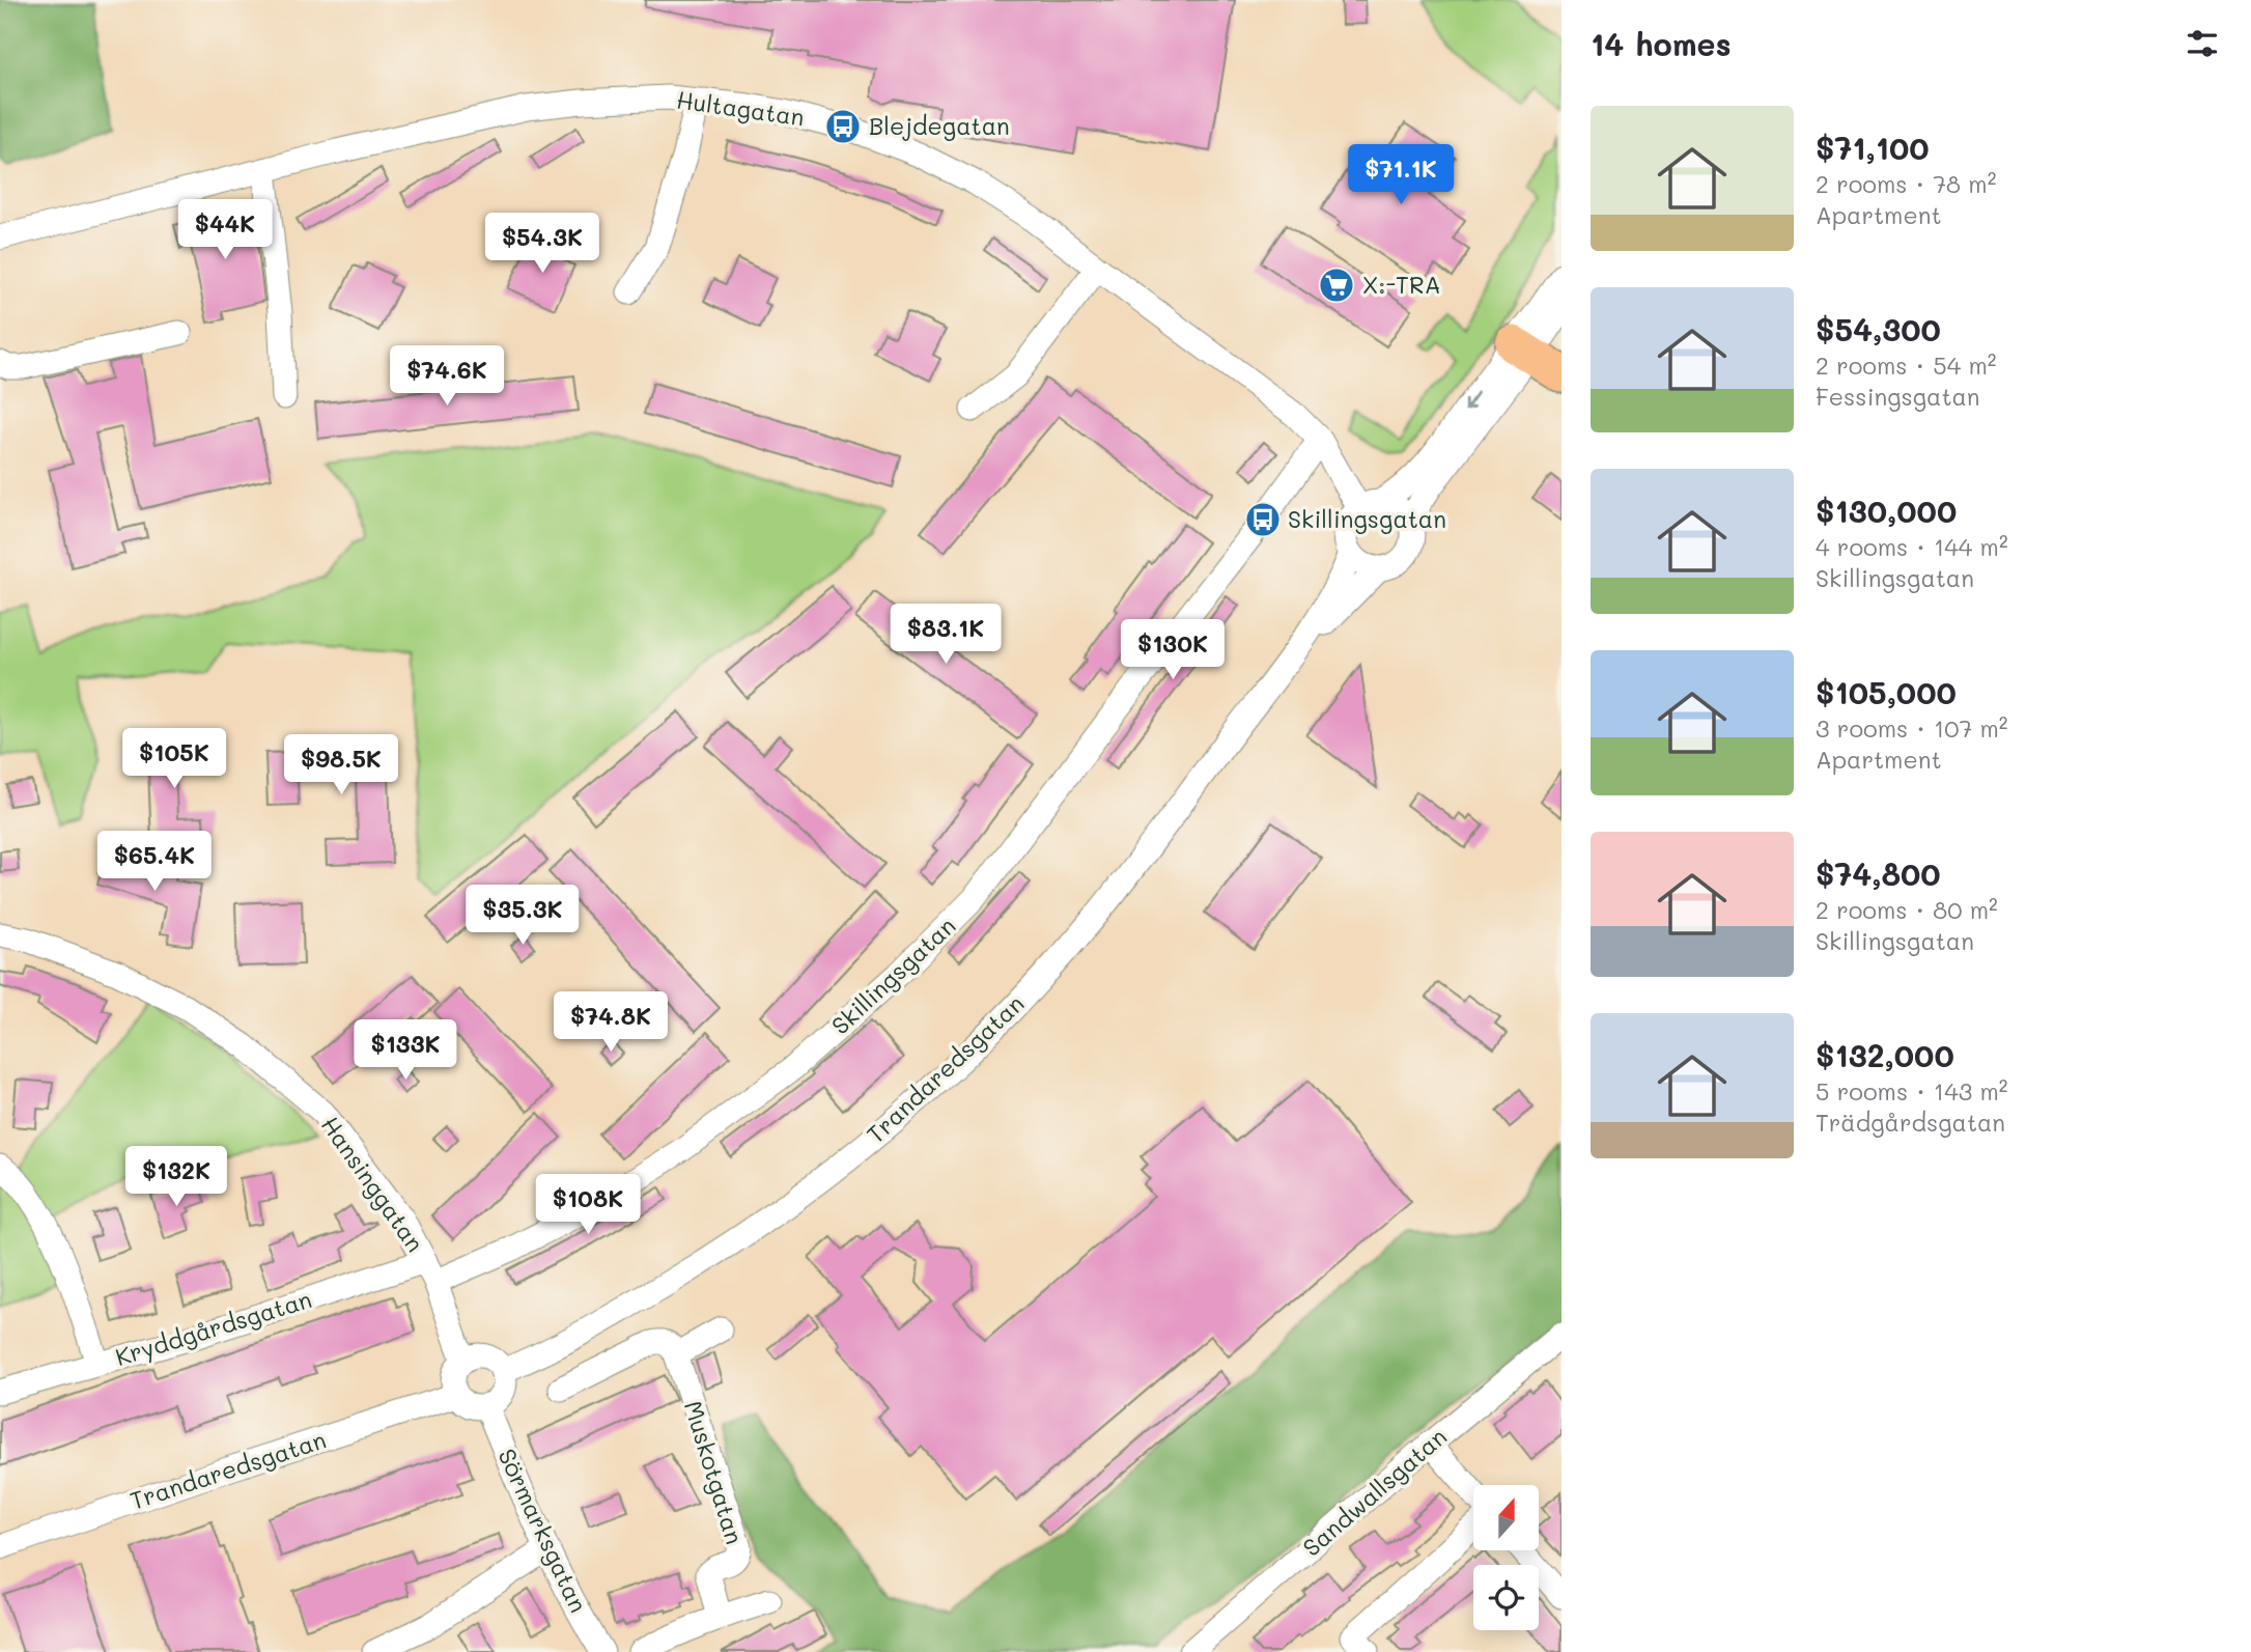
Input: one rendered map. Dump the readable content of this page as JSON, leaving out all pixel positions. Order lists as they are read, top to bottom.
{
  "streets": {
    "street": [
      "Hultagatan",
      "Skillingsgatan",
      "Trandaredsgatan",
      "Hansinggatan",
      "Kryddgårdsgatan",
      "Muskotgatan",
      "Sandwallsgatan",
      "Sörmarksgatan"
    ]
  },
  "crossings": [
    ["Hultagatan", "Skillingsgatan"],
    ["Hultagatan", "Trandaredsgatan"],
    ["Skillingsgatan", "Hansinggatan"],
    ["Skillingsgatan", "Kryddgårdsgatan"],
    ["Trandaredsgatan", "Hansinggatan"],
    ["Trandaredsgatan", "Sörmarksgatan"],
    ["Hansinggatan", "Kryddgårdsgatan"],
    ["Hansinggatan", "Sörmarksgatan"]
  ],
  "places": {
    "bus stop": ["Blejdegatan", "Skillingsgatan"],
    "supermarket": ["X:-TRA"]
  },
  "north": "top",
  "page": {
    "heading": "14 homes",
    "list": [
      {
        "name": "$71,100",
        "note": "2 rooms · 78 m² · Apartment"
      },
      {
        "name": "$54,300",
        "note": "2 rooms · 54 m² · Fessingsgatan"
      },
      {
        "name": "$130,000",
        "note": "4 rooms · 144 m² · Skillingsgatan"
      },
      {
        "name": "$105,000",
        "note": "3 rooms · 107 m² · Apartment"
      },
      {
        "name": "$74,800",
        "note": "2 rooms · 80 m² · Skillingsgatan"
      },
      {
        "name": "$132,000",
        "note": "5 rooms · 143 m² · Trädgårdsgatan"
      }
    ],
    "price": [
      "$71.1K",
      "$44K",
      "$54.3K",
      "$74.6K",
      "$83.1K",
      "$130K",
      "$105K",
      "$98.5K",
      "$65.4K",
      "$35.3K",
      "$74.8K",
      "$133K",
      "$132K",
      "$108K"
    ]
  }
}
